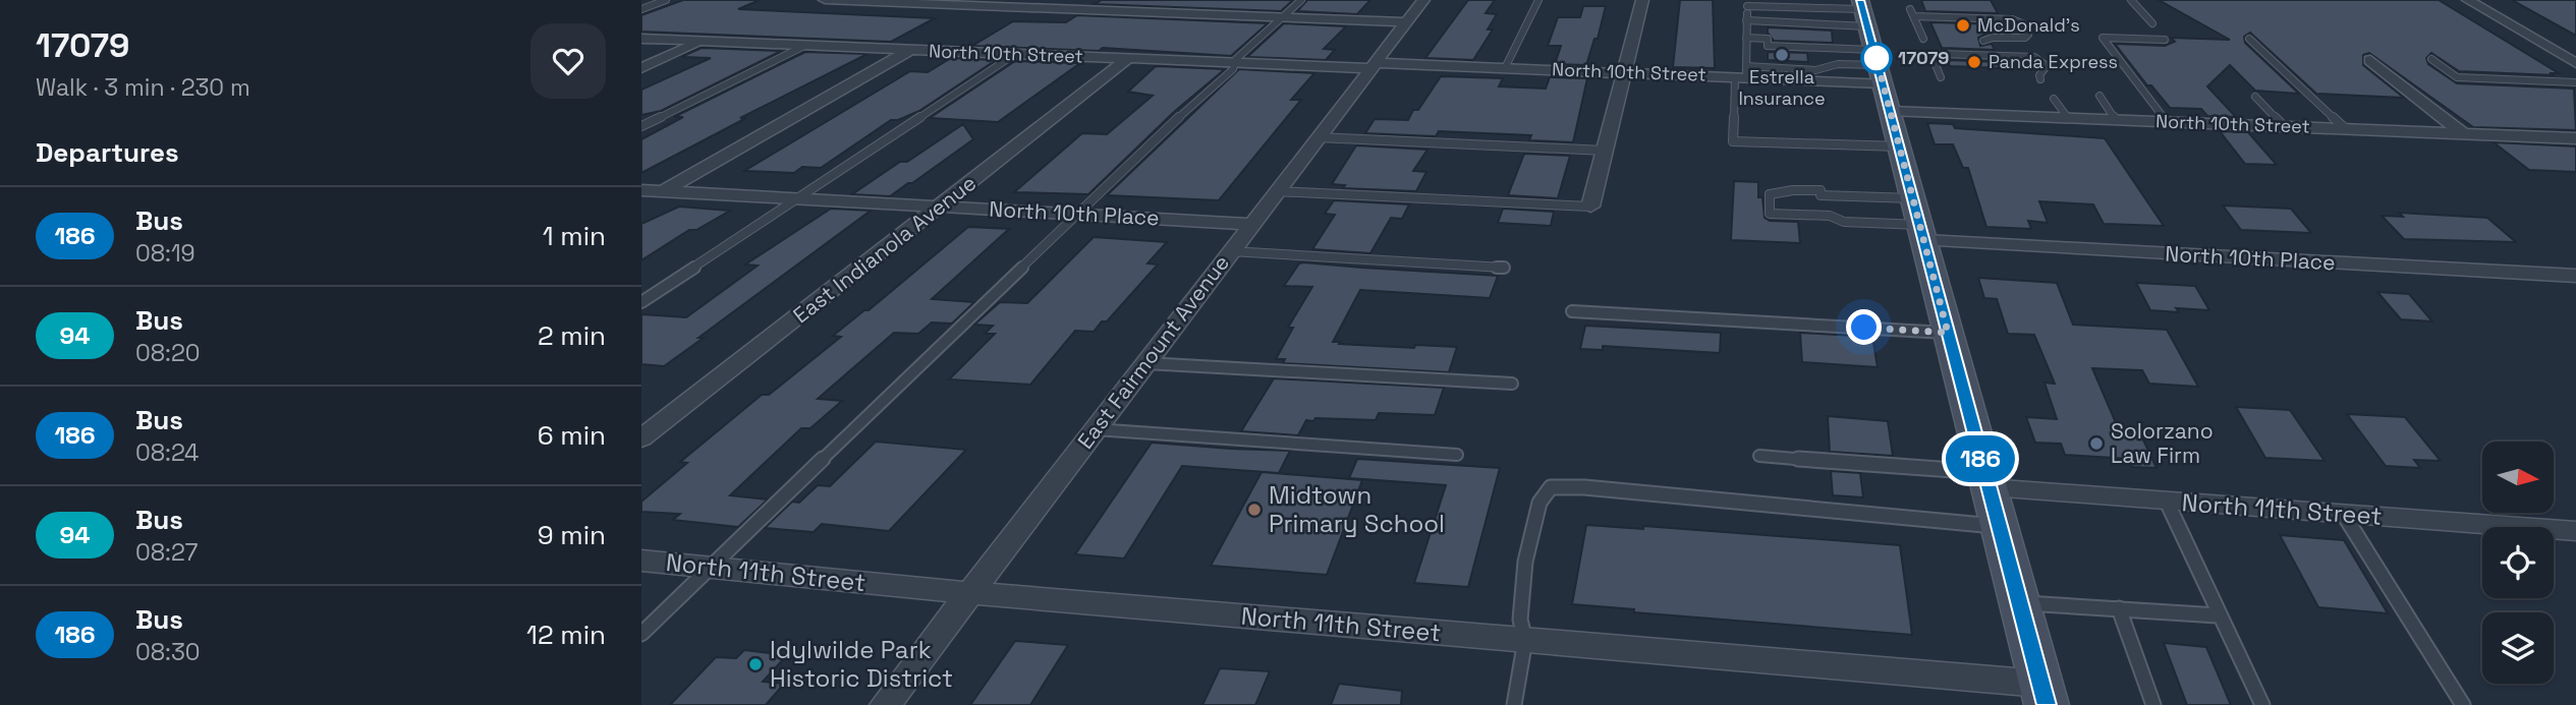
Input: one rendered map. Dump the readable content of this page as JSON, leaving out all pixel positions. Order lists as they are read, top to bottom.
{
  "streets": {
    "street": [
      "North 10th Street",
      "North 10th Place",
      "East Indianola Avenue",
      "East Fairmount Avenue",
      "North 11th Street"
    ]
  },
  "crossings": [
    ["North 10th Street", "East Indianola Avenue"],
    ["North 10th Street", "East Fairmount Avenue"],
    ["North 10th Place", "East Indianola Avenue"],
    ["North 10th Place", "East Fairmount Avenue"],
    ["East Fairmount Avenue", "North 11th Street"]
  ],
  "places": [
    "McDonald's",
    "Estrella Insurance",
    "17079",
    "Panda Express",
    "Solorzano Law Firm",
    "Midtown Primary School",
    "Idylwilde Park Historic District"
  ],
  "lines": ["bus line 186"],
  "north": "right",
  "page": {
    "heading": [
      ["17079", "Walk · 3 min · 230 m"],
      "Departures"
    ],
    "on_map": "186",
    "list": [
      {
        "mark": "186",
        "name": "Bus",
        "note": "08:19",
        "value": "1 min"
      },
      {
        "mark": "94",
        "name": "Bus",
        "note": "08:20",
        "value": "2 min"
      },
      {
        "mark": "186",
        "name": "Bus",
        "note": "08:24",
        "value": "6 min"
      },
      {
        "mark": "94",
        "name": "Bus",
        "note": "08:27",
        "value": "9 min"
      },
      {
        "mark": "186",
        "name": "Bus",
        "note": "08:30",
        "value": "12 min"
      }
    ]
  }
}
